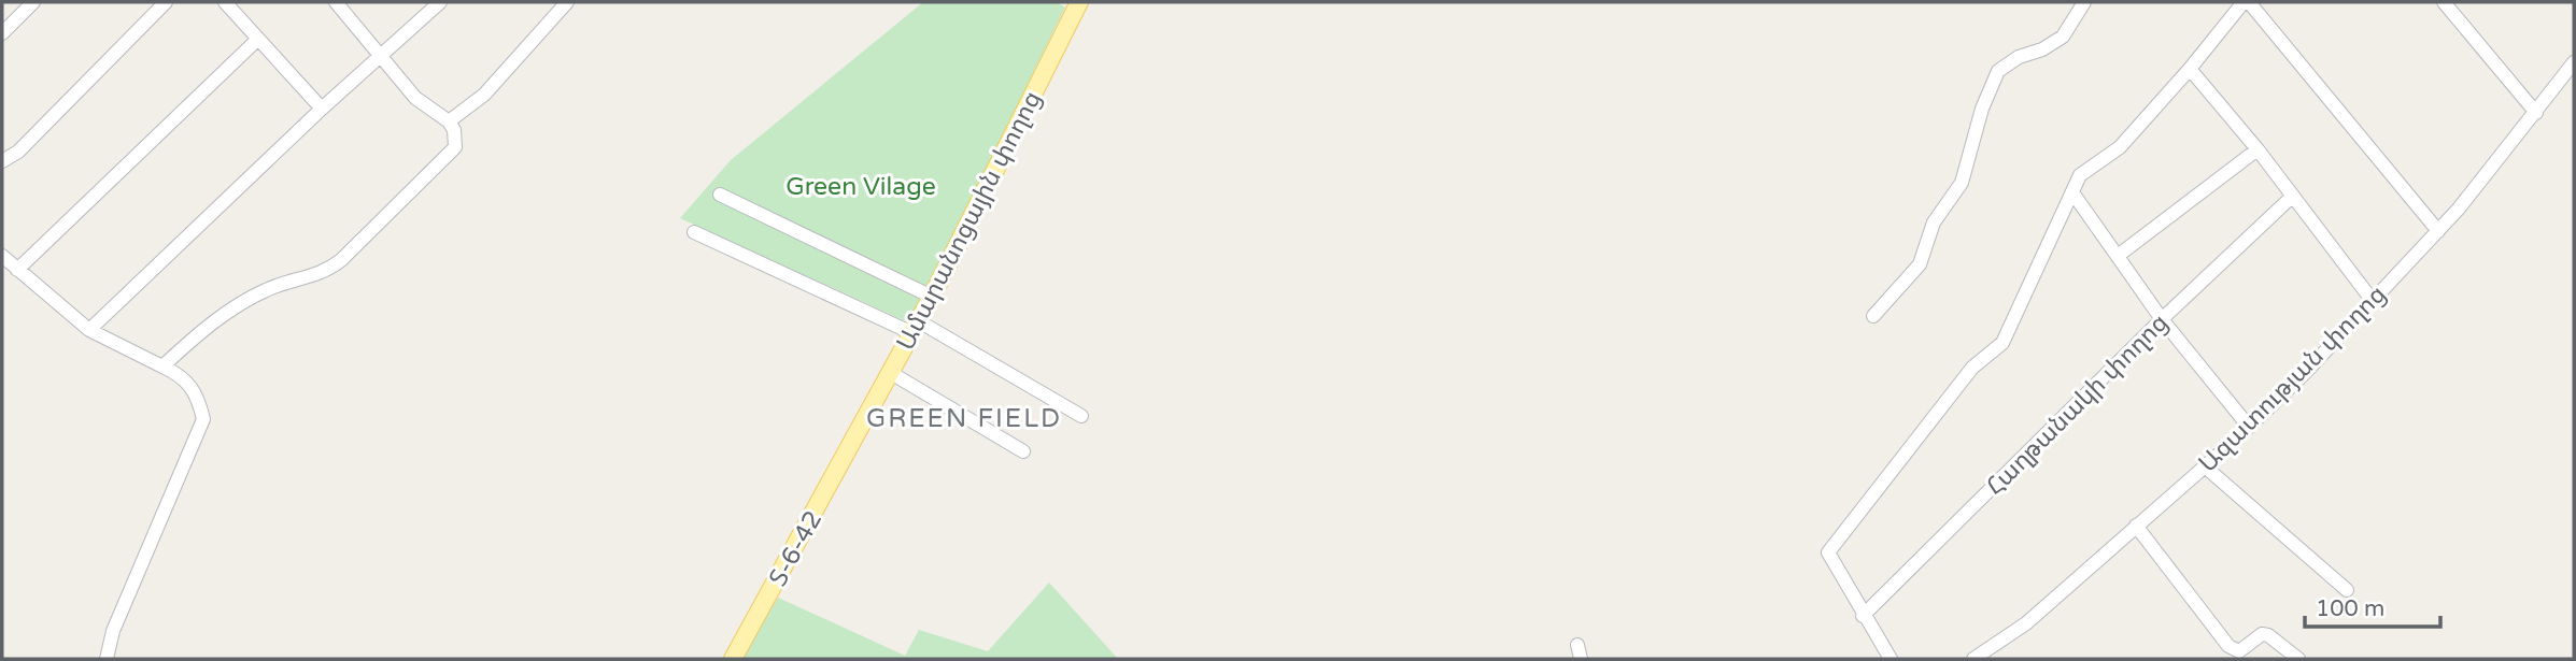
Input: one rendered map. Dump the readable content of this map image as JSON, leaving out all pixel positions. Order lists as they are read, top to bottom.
{
  "streets": {
    "main road": ["Ամարանոցային փողոց", "Տ-6-42"],
    "street": ["Ազատության փողոց", "Հաղթանակի փողոց"]
  },
  "crossings": [
    ["Ամարանոցային փողոց", "Տ-6-42"]
  ],
  "districts": ["GREEN FIELD"],
  "parks": ["Green Vilage"],
  "scale_bar": "100 m"
}
